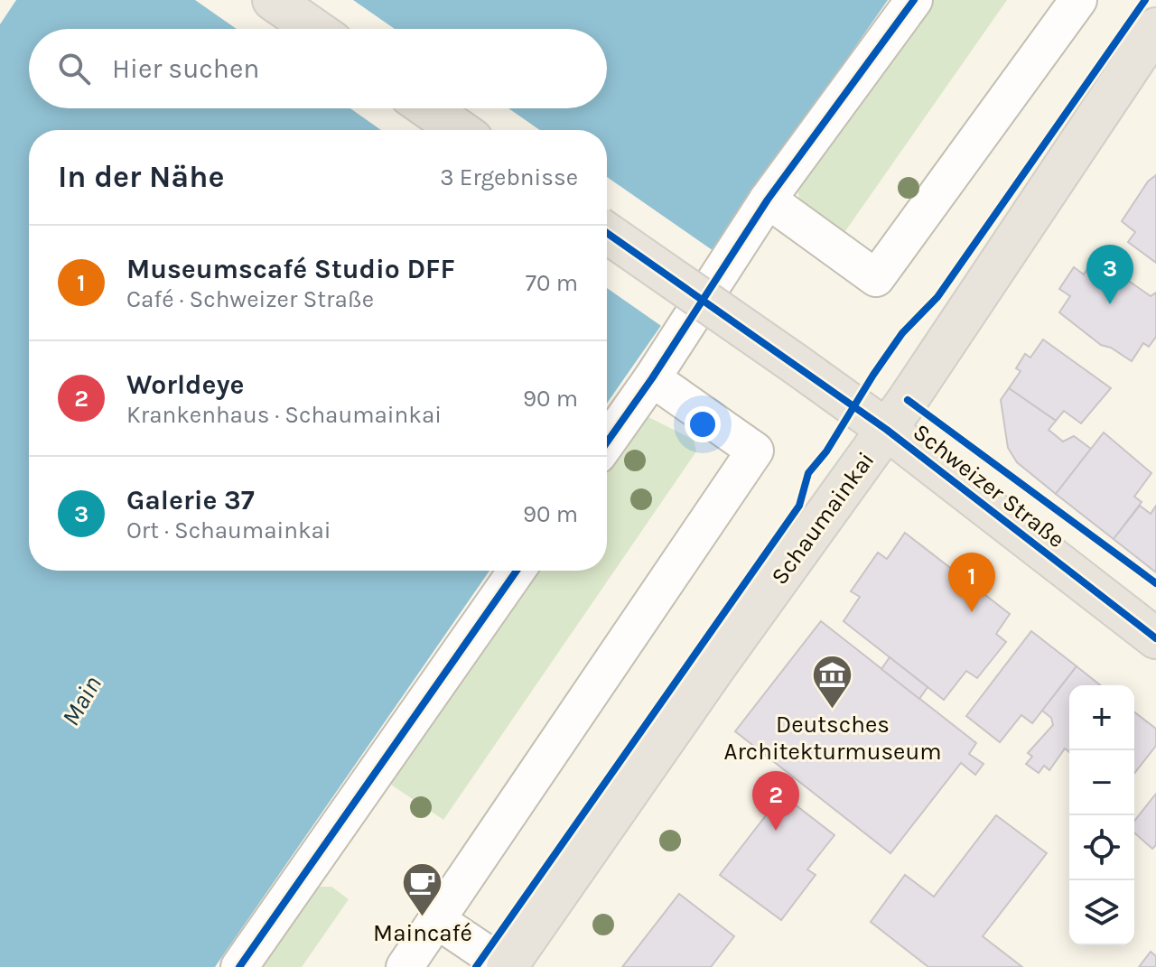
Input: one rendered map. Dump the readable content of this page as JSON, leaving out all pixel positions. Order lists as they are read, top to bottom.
{
  "streets": {
    "main road": ["Schweizer Straße", "Schaumainkai"]
  },
  "crossings": [
    ["Schweizer Straße", "Schaumainkai"]
  ],
  "water": ["Main"],
  "places": {
    "museum": ["Deutsches Architekturmuseum"],
    "cafe": ["Maincafé"]
  },
  "page": {
    "search": "Hier suchen",
    "heading": ["In der Nähe", "3 Ergebnisse"],
    "list": [
      {
        "mark": "1",
        "name": "Museumscafé Studio DFF",
        "note": "Café · Schweizer Straße",
        "value": "70 m"
      },
      {
        "mark": "2",
        "name": "Worldeye",
        "note": "Krankenhaus · Schaumainkai",
        "value": "90 m"
      },
      {
        "mark": "3",
        "name": "Galerie 37",
        "note": "Ort · Schaumainkai",
        "value": "90 m"
      }
    ],
    "pins": ["3", "1", "2"],
    "map_buttons": ["+", "−"]
  }
}
